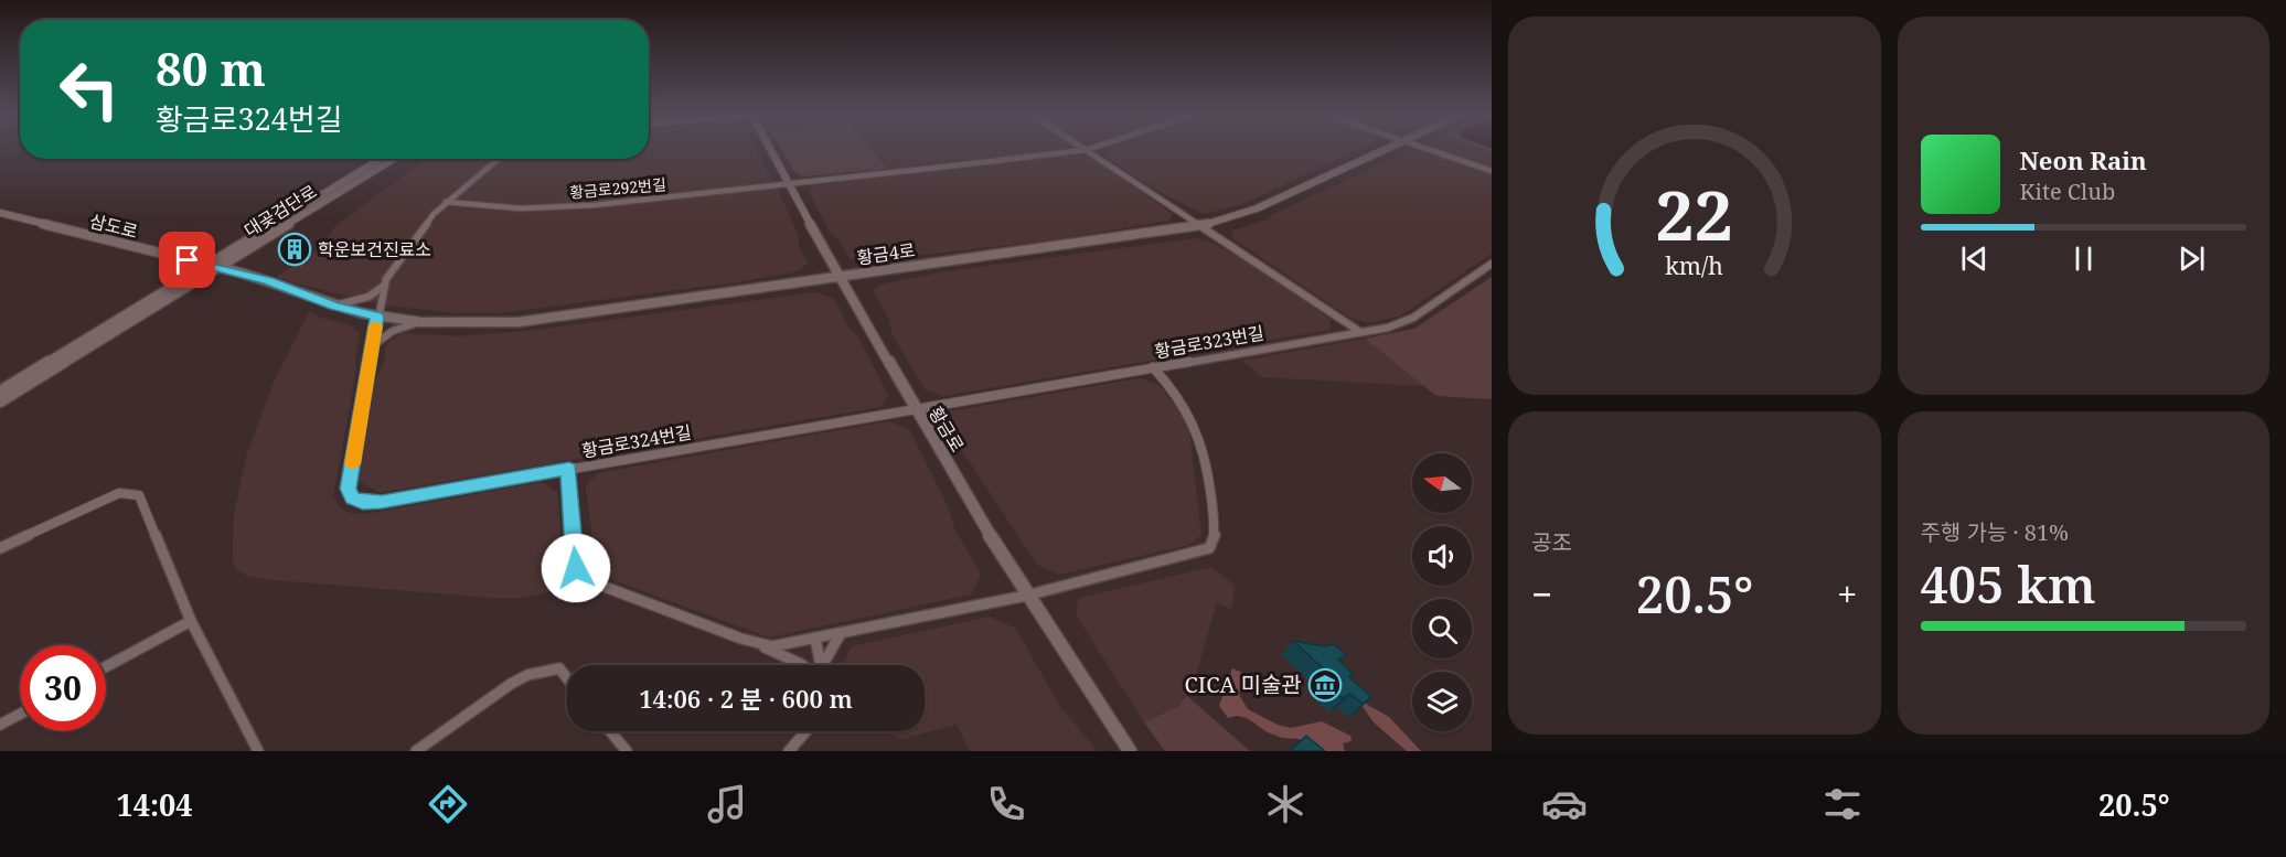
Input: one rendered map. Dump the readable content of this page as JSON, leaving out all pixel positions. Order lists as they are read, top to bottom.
{
  "streets": {
    "street": [
      "황금로292번길",
      "대곶검단로",
      "삼도로",
      "황금4로",
      "황금로323번길",
      "황금로",
      "황금로324번길"
    ]
  },
  "crossings": [
    ["황금로292번길", "황금로"],
    ["대곶검단로", "삼도로"],
    ["삼도로", "황금4로"],
    ["황금4로", "황금로"],
    ["황금4로", "황금로324번길"],
    ["황금로323번길", "황금로"],
    ["황금로323번길", "황금로324번길"],
    ["황금로", "황금로324번길"]
  ],
  "places": {
    "building": ["학운보건진료소"],
    "museum": ["CICA 미술관"]
  },
  "north": "left",
  "page": {
    "turn": ["80 m", "황금로324번길"],
    "song": ["Neon Rain", "Kite Club"],
    "tile": [
      "공조",
      ["주행 가능 · 81%", "405 km"]
    ],
    "heat": ["−", "20.5°", "+"],
    "limit": "30",
    "trip": "14:06 · 2 분 · 600 m",
    "tabs": ["14:04", "20.5°"],
    "gauge": ["22", "km/h"]
  }
}
